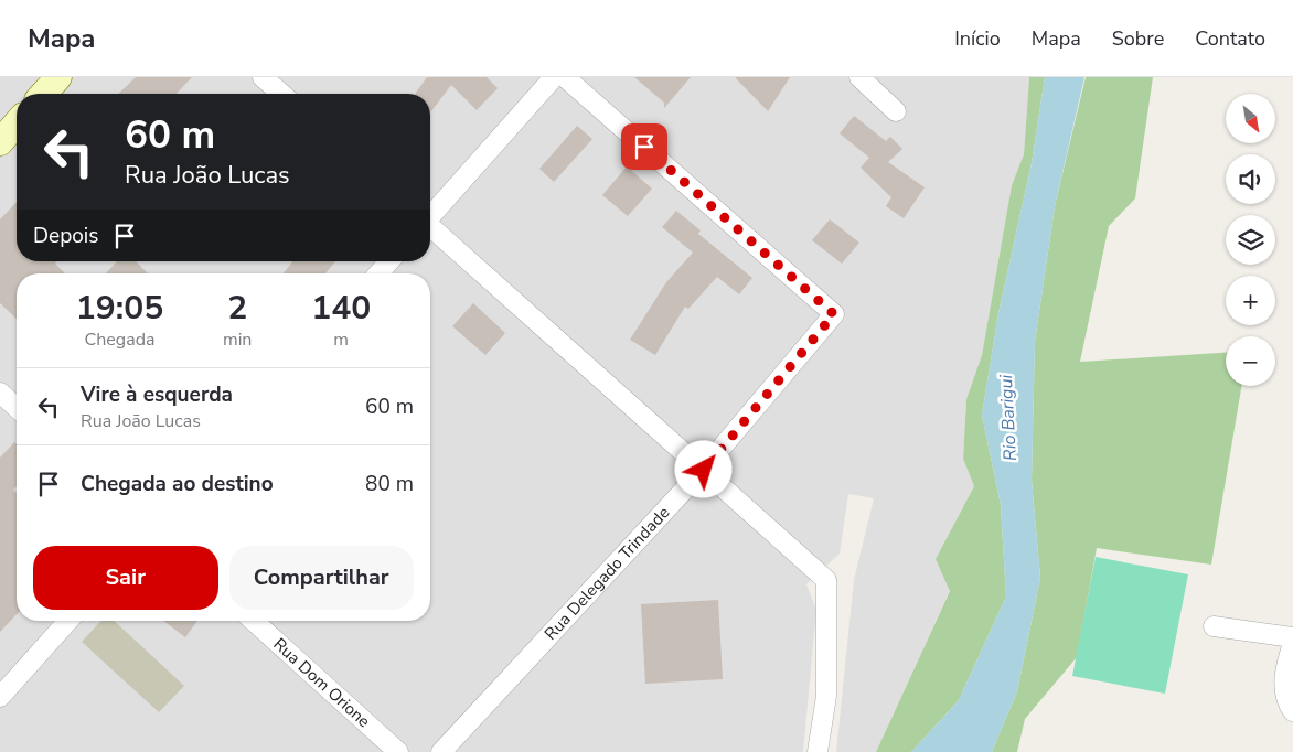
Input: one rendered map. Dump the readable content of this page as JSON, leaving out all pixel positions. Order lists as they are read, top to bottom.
{
  "streets": {
    "street": ["Rua Delegado Trindade", "Rua Dom Orione"]
  },
  "water": ["Rio Barigui"],
  "north": "bottom right",
  "page": {
    "header": "Mapa",
    "nav": [
      "Início",
      "Mapa",
      "Sobre",
      "Contato"
    ],
    "map_buttons": ["+", "−"],
    "turn": ["60 m", "Rua João Lucas"],
    "then": "Depois",
    "eta": [
      "19:05",
      "Chegada",
      "2",
      "min",
      "140",
      "m"
    ],
    "list": [
      {
        "name": "Vire à esquerda",
        "note": "Rua João Lucas",
        "value": "60 m"
      },
      {
        "name": "Chegada ao destino",
        "value": "80 m"
      }
    ],
    "buttons": ["Sair", "Compartilhar"]
  }
}
